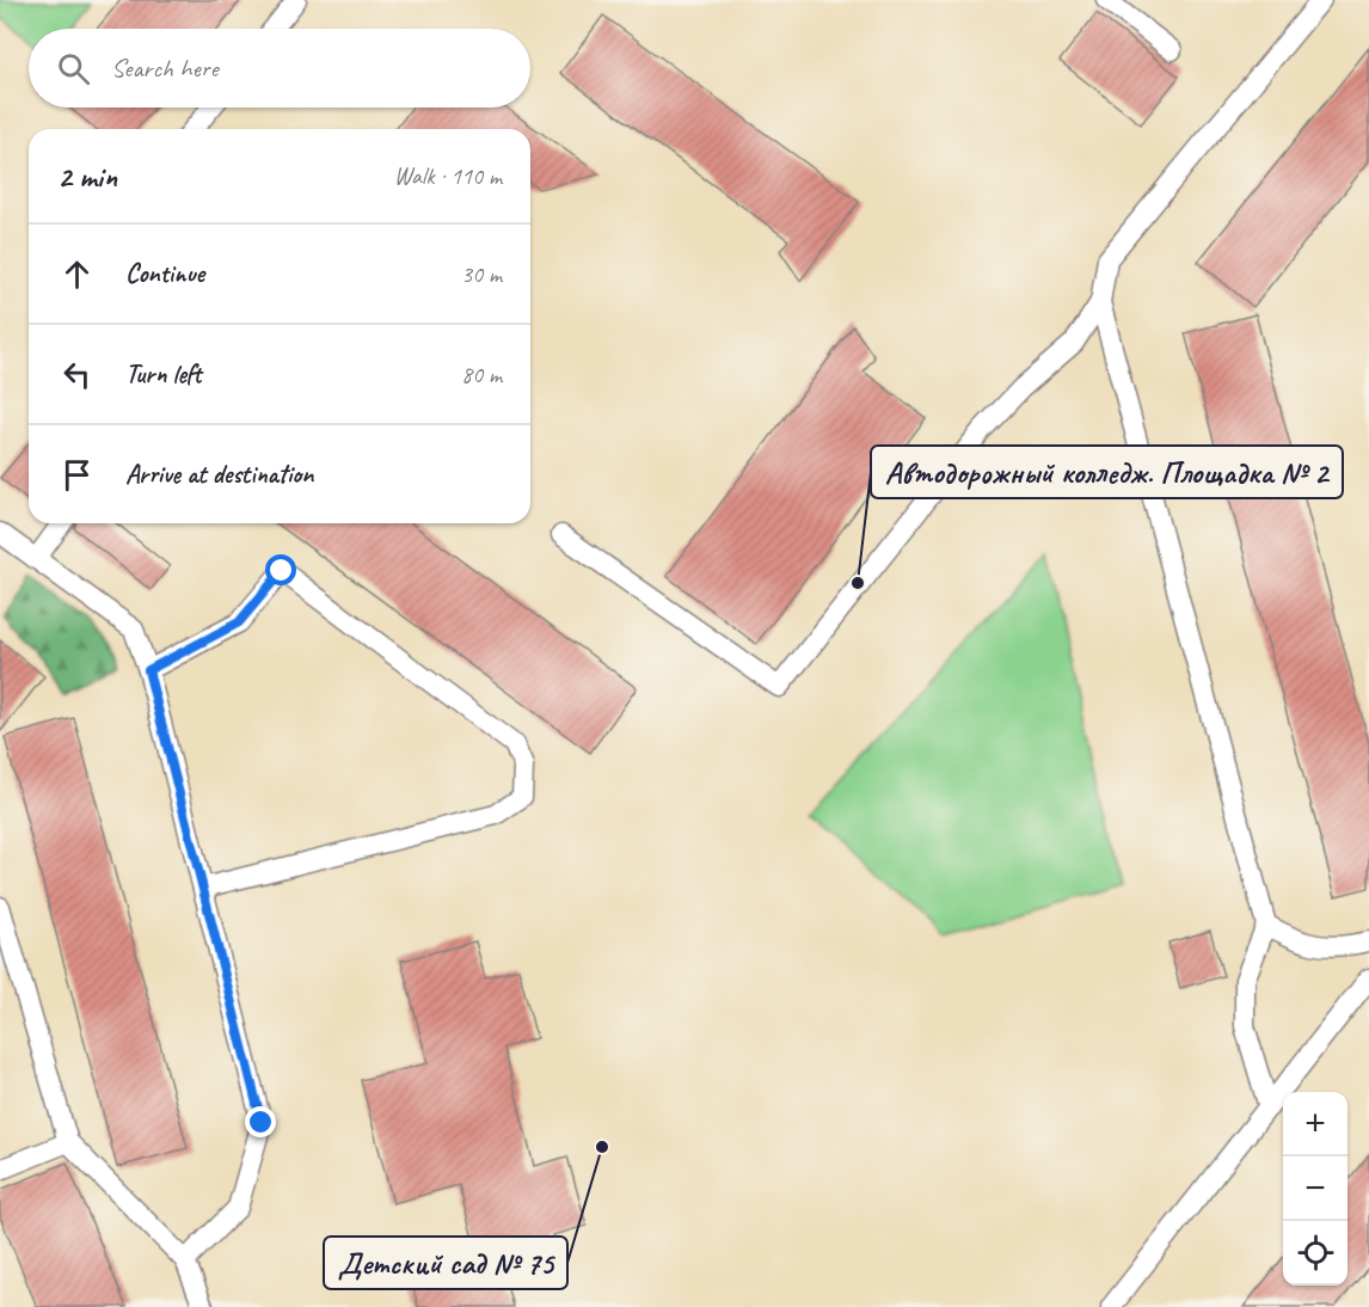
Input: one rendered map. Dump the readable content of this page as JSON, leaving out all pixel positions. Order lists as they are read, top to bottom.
{
  "places": ["Автодорожный колледж. Площадка № 2", "Детский сад № 75"],
  "page": {
    "search": "Search here",
    "heading": ["2 min", "Walk · 110 m"],
    "list": [
      ["Continue", "30 m"],
      ["Turn left", "80 m"],
      "Arrive at destination"
    ],
    "map_buttons": ["+", "−"]
  }
}
